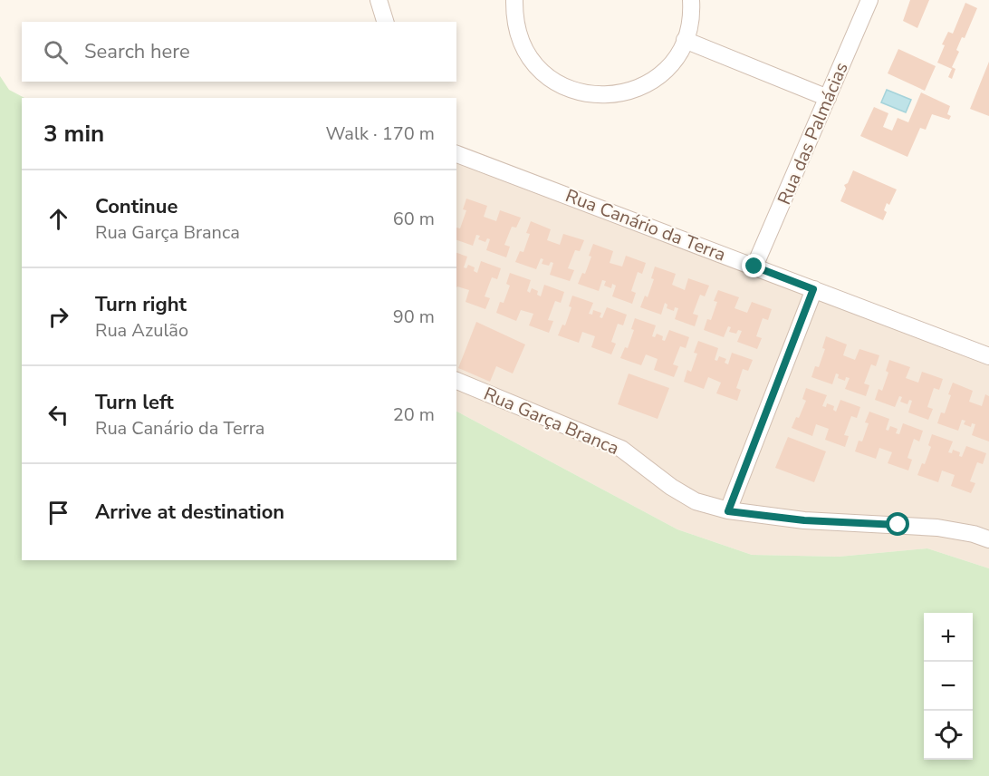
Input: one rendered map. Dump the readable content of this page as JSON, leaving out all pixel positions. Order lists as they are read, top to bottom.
{
  "streets": {
    "street": ["Rua das Palmácias", "Rua Canário da Terra", "Rua Garça Branca"]
  },
  "crossings": [
    ["Rua das Palmácias", "Rua Canário da Terra"]
  ],
  "page": {
    "search": "Search here",
    "heading": ["3 min", "Walk · 170 m"],
    "list": [
      ["Continue", "Rua Garça Branca", "60 m"],
      ["Turn right", "Rua Azulão", "90 m"],
      ["Turn left", "Rua Canário da Terra", "20 m"],
      "Arrive at destination"
    ],
    "map_buttons": ["+", "−"]
  }
}
